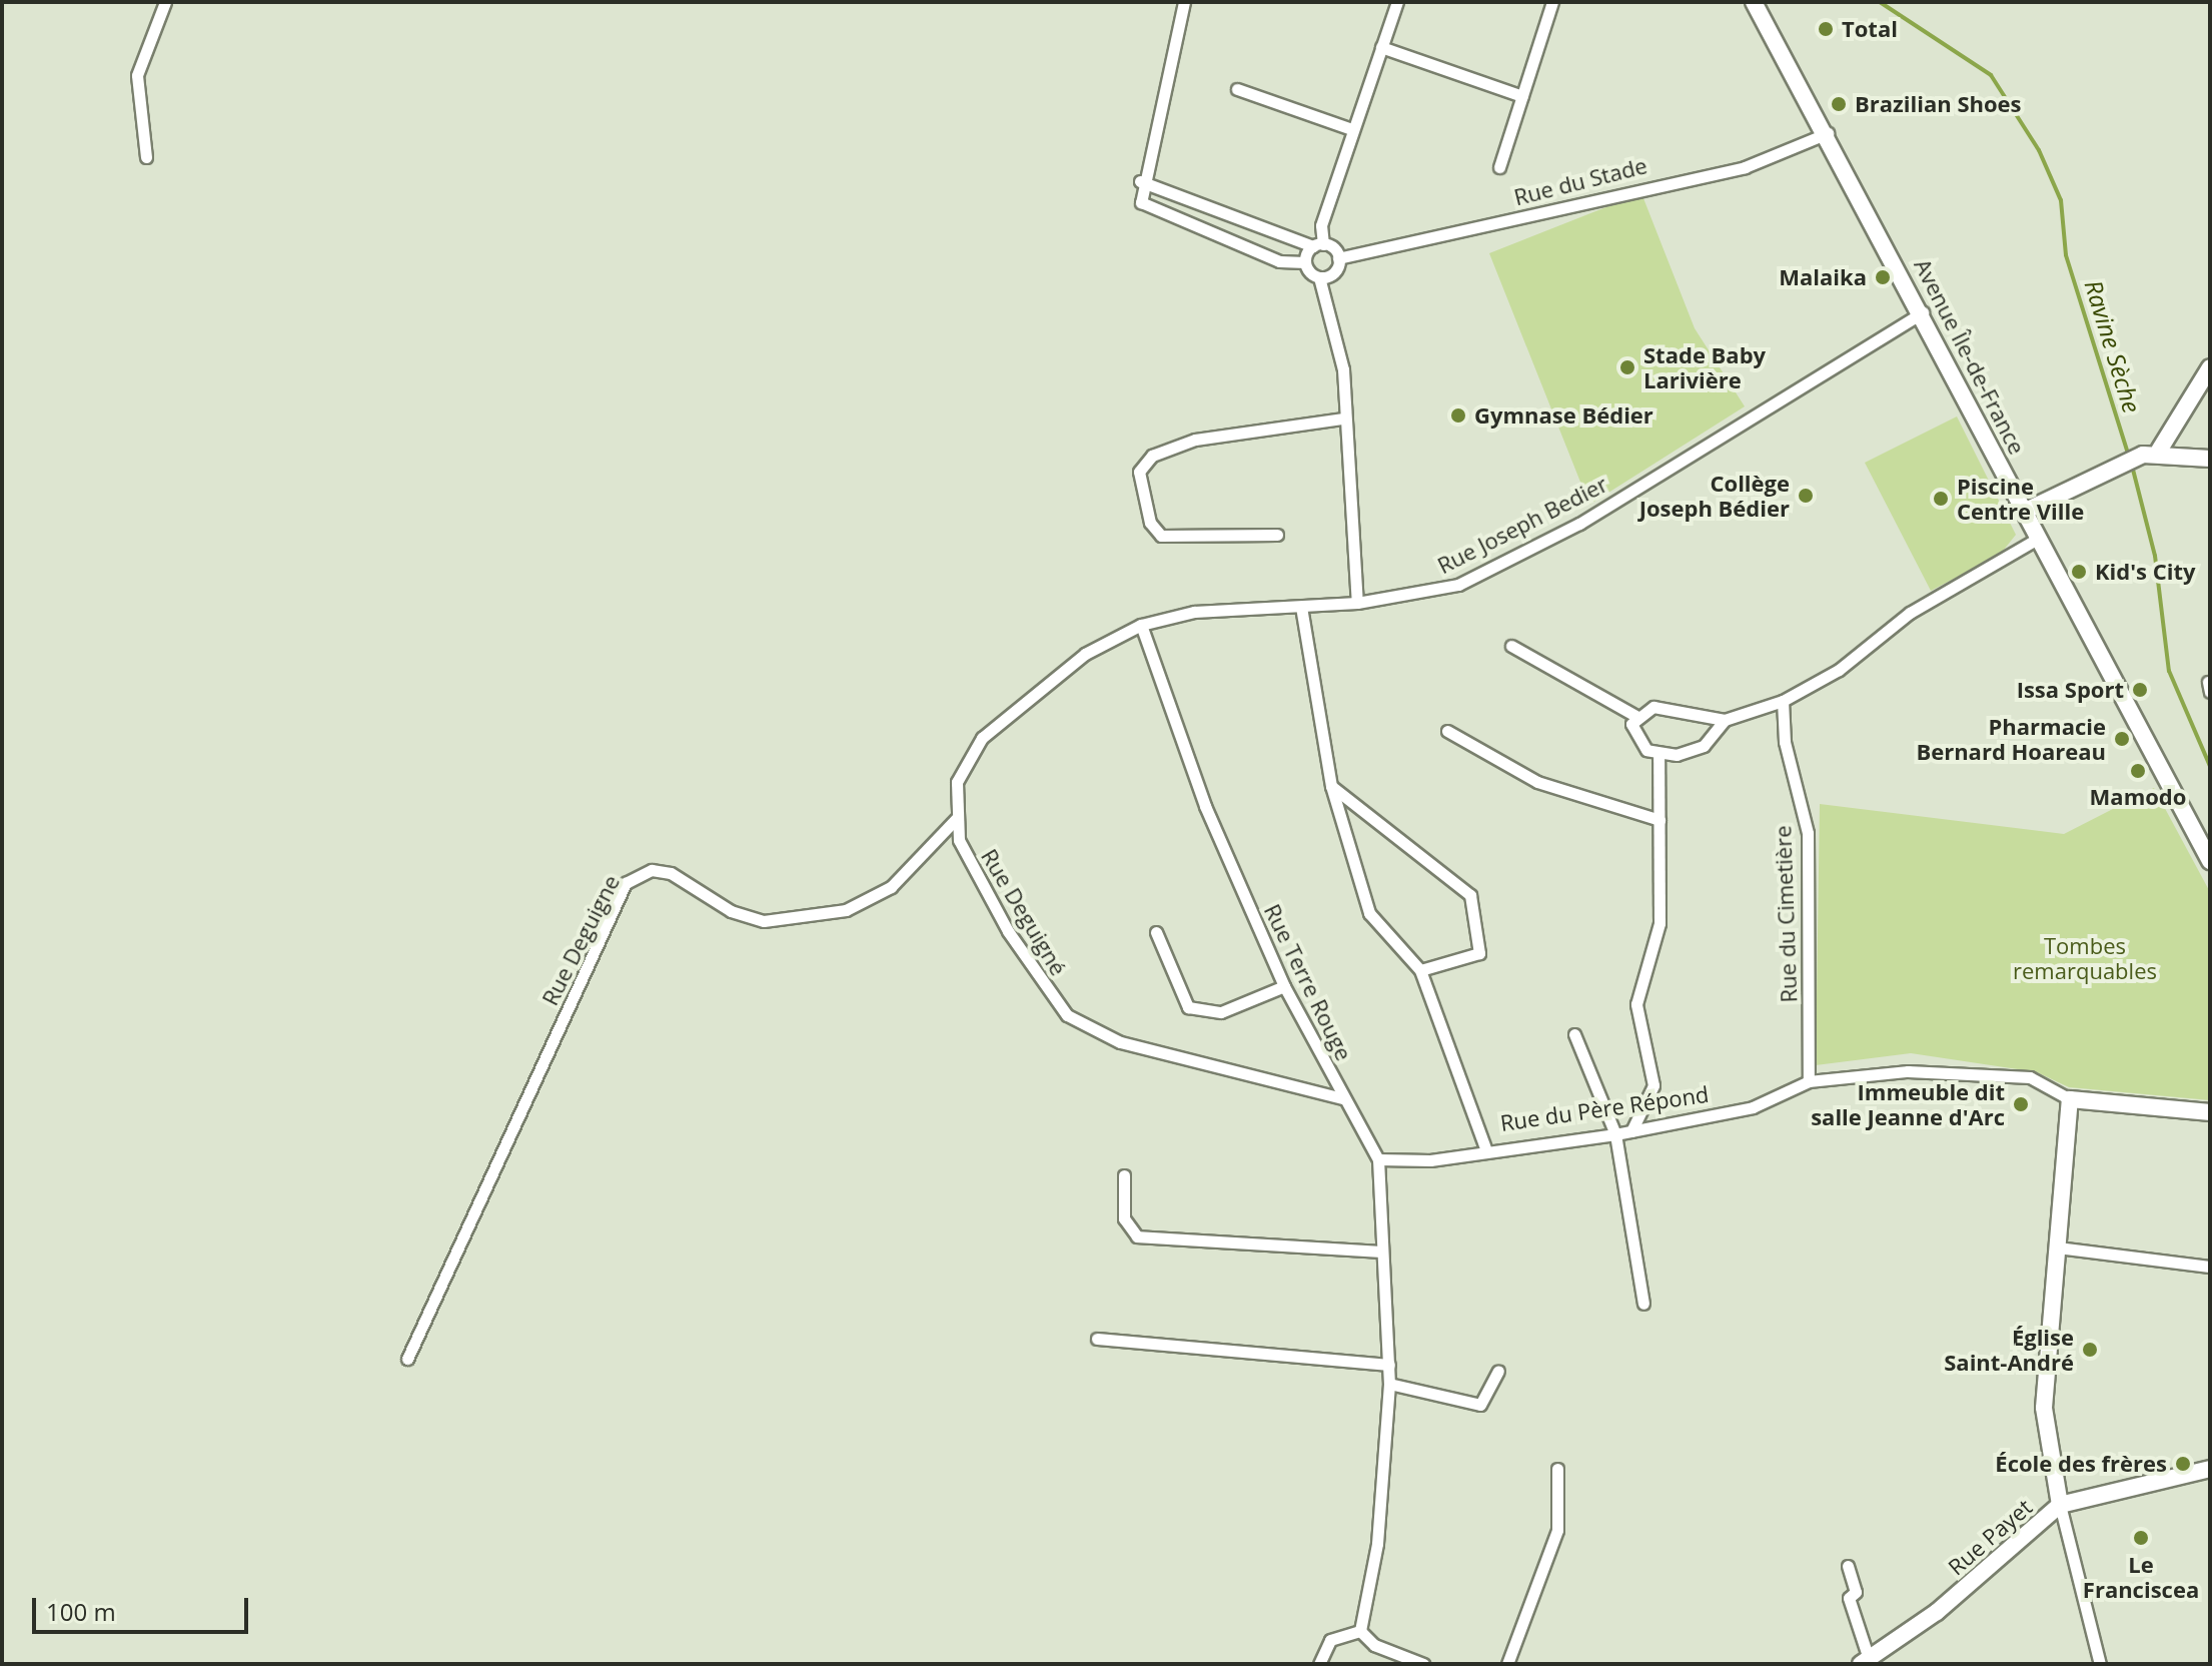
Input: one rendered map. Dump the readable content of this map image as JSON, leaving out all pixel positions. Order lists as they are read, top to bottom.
{
  "streets": {
    "street": [
      "Rue du Stade",
      "Avenue Île-de-France",
      "Rue Joseph Bedier",
      "Rue Deguigné",
      "Rue du Cimetière",
      "Rue Deguigne",
      "Rue Terre Rouge",
      "Rue du Père Répond",
      "Rue Payet"
    ]
  },
  "crossings": [
    ["Rue du Stade", "Avenue Île-de-France"],
    ["Avenue Île-de-France", "Rue Joseph Bedier"],
    ["Rue Joseph Bedier", "Rue Deguigné"],
    ["Rue Joseph Bedier", "Rue Terre Rouge"],
    ["Rue Deguigné", "Rue Deguigne"],
    ["Rue Deguigné", "Rue Terre Rouge"],
    ["Rue du Cimetière", "Rue du Père Répond"],
    ["Rue Terre Rouge", "Rue du Père Répond"]
  ],
  "water": ["Ravine Sèche"],
  "parks": ["Tombes remarquables"],
  "places": [
    "Total",
    "Brazilian Shoes",
    "Malaika",
    "Stade Baby Larivière",
    "Gymnase Bédier",
    "Collège Joseph Bédier",
    "Piscine Centre Ville",
    "Kid's City",
    "Issa Sport",
    "Pharmacie Bernard Hoareau",
    "Mamodo",
    "Immeuble dit salle Jeanne d'Arc",
    "Église Saint-André",
    "École des frères",
    "Le Franciscea"
  ],
  "scale_bar": "100 m"
}
